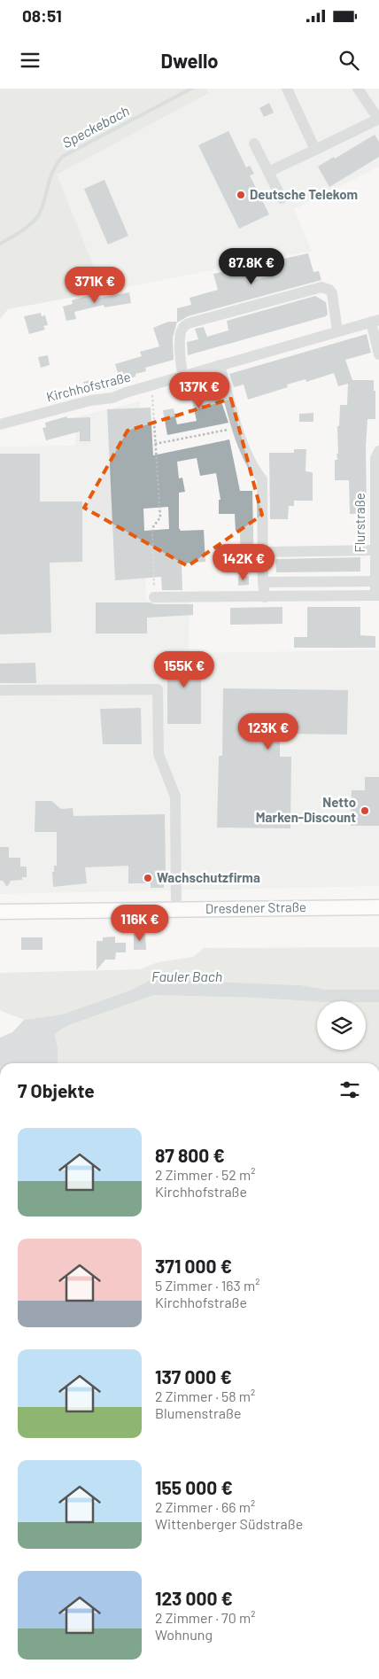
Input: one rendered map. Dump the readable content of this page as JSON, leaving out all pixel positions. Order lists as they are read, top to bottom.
{
  "streets": {
    "main road": ["Dresdener Straße"],
    "street": ["Kirchhofstraße", "Flurstraße"]
  },
  "water": ["Speckebach", "Fauler Bach"],
  "places": ["Deutsche Telekom", "Netto Marken-Discount", "Wachschutzfirma"],
  "page": {
    "status": "08:51",
    "header": "Dwello",
    "price": [
      "87.8K €",
      "371K €",
      "137K €",
      "142K €",
      "155K €",
      "123K €",
      "116K €"
    ],
    "heading": "7 Objekte",
    "list": [
      {
        "name": "87 800 €",
        "note": "2 Zimmer · 52 m² · Kirchhofstraße"
      },
      {
        "name": "371 000 €",
        "note": "5 Zimmer · 163 m² · Kirchhofstraße"
      },
      {
        "name": "137 000 €",
        "note": "2 Zimmer · 58 m² · Blumenstraße"
      },
      {
        "name": "155 000 €",
        "note": "2 Zimmer · 66 m² · Wittenberger Südstraße"
      },
      {
        "name": "123 000 €",
        "note": "2 Zimmer · 70 m² · Wohnung"
      }
    ]
  }
}
